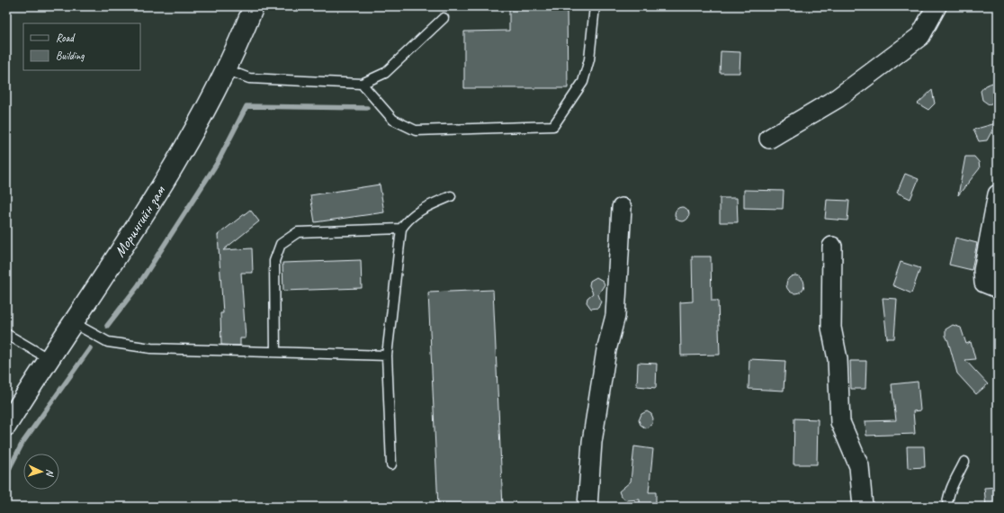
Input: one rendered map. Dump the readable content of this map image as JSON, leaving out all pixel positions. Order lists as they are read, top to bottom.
{
  "streets": {
    "main road": ["Морингийн зам"]
  },
  "legend": ["Road", "Building"],
  "north": "right"
}
